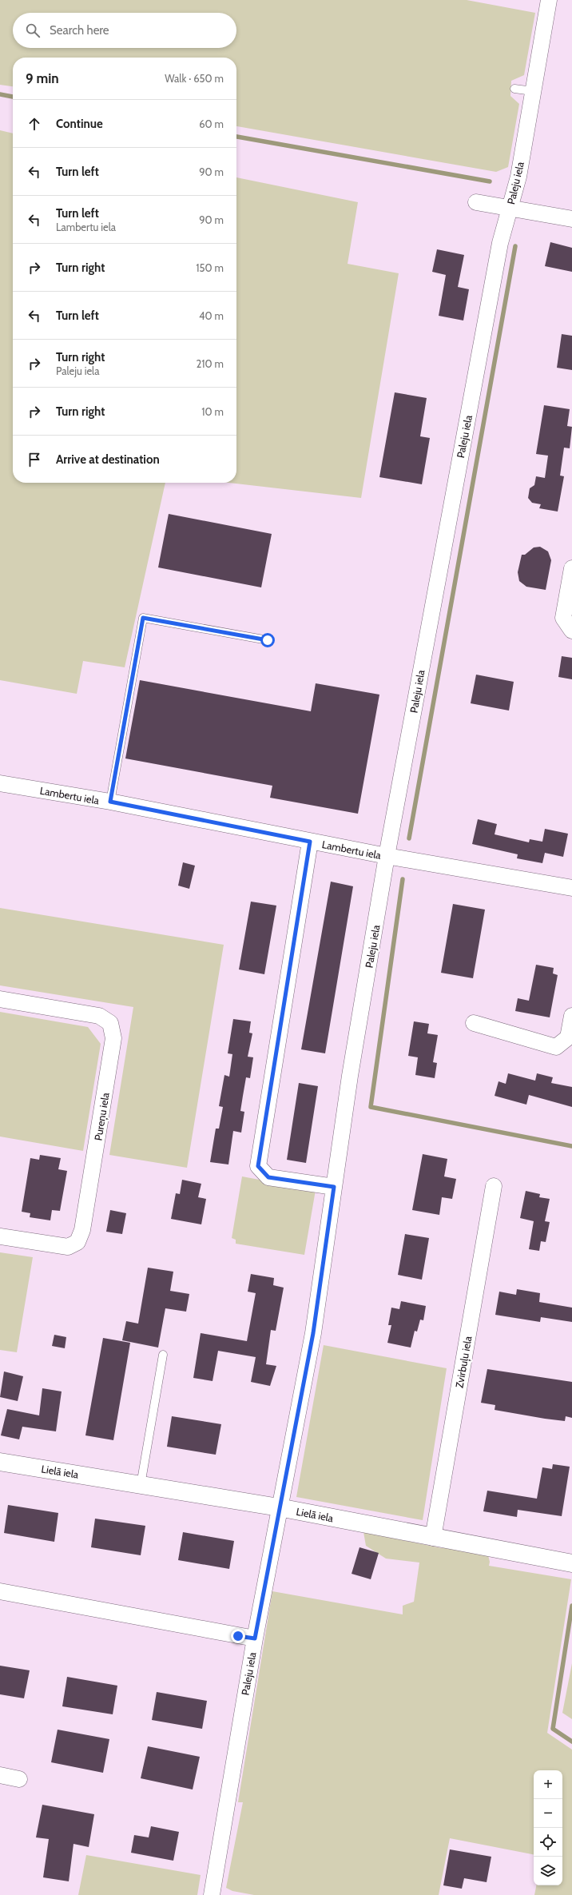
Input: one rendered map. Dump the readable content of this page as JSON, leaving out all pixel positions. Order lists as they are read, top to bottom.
{
  "streets": {
    "street": [
      "Paleju iela",
      "Lambertu iela",
      "Pureņu iela",
      "Zvirbuļu iela",
      "Lielā iela"
    ]
  },
  "crossings": [
    ["Paleju iela", "Lambertu iela"],
    ["Paleju iela", "Lielā iela"],
    ["Zvirbuļu iela", "Lielā iela"]
  ],
  "page": {
    "search": "Search here",
    "heading": ["9 min", "Walk · 650 m"],
    "list": [
      ["Continue", "60 m"],
      ["Turn left", "90 m"],
      ["Turn left", "Lambertu iela", "90 m"],
      ["Turn right", "150 m"],
      ["Turn left", "40 m"],
      ["Turn right", "Paleju iela", "210 m"],
      ["Turn right", "10 m"],
      "Arrive at destination"
    ],
    "map_buttons": ["+", "−"]
  }
}
